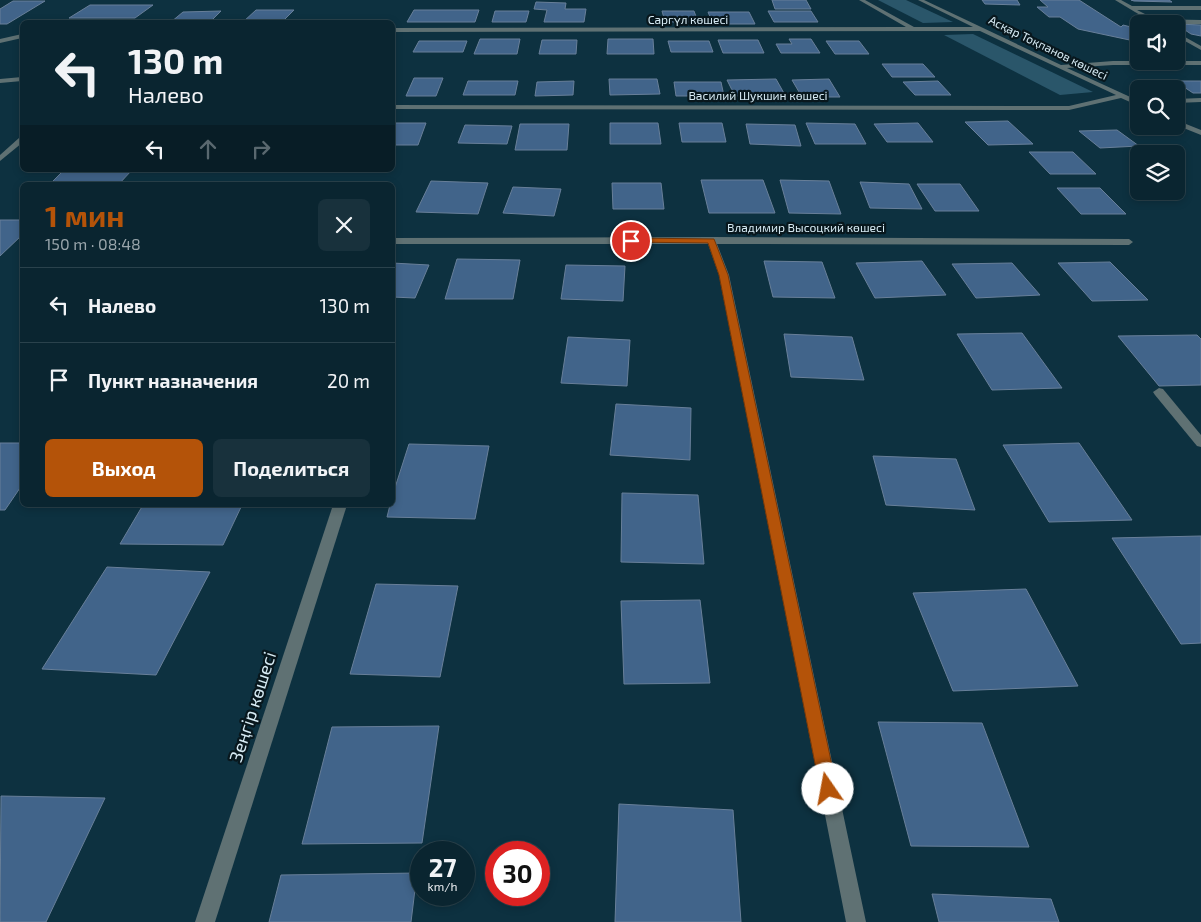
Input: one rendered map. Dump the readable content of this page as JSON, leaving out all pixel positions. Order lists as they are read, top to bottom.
{
  "streets": {
    "street": [
      "Саргүл көшесі",
      "Асқар Тоқпанов көшесі",
      "Василий Шукшин көшесі",
      "Владимир Высоцкий көшесі",
      "Зеңгір көшесі"
    ]
  },
  "crossings": [
    ["Саргүл көшесі", "Асқар Тоқпанов көшесі"],
    ["Асқар Тоқпанов көшесі", "Василий Шукшин көшесі"]
  ],
  "page": {
    "turn": ["130 m", "Налево"],
    "heading": ["1 мин", "150 m · 08:48"],
    "list": [
      {
        "name": "Налево",
        "value": "130 m"
      },
      {
        "name": "Пункт назначения",
        "value": "20 m"
      }
    ],
    "buttons": ["Выход", "Поделиться"],
    "speed": "27 km/h",
    "limit": "30"
  }
}
